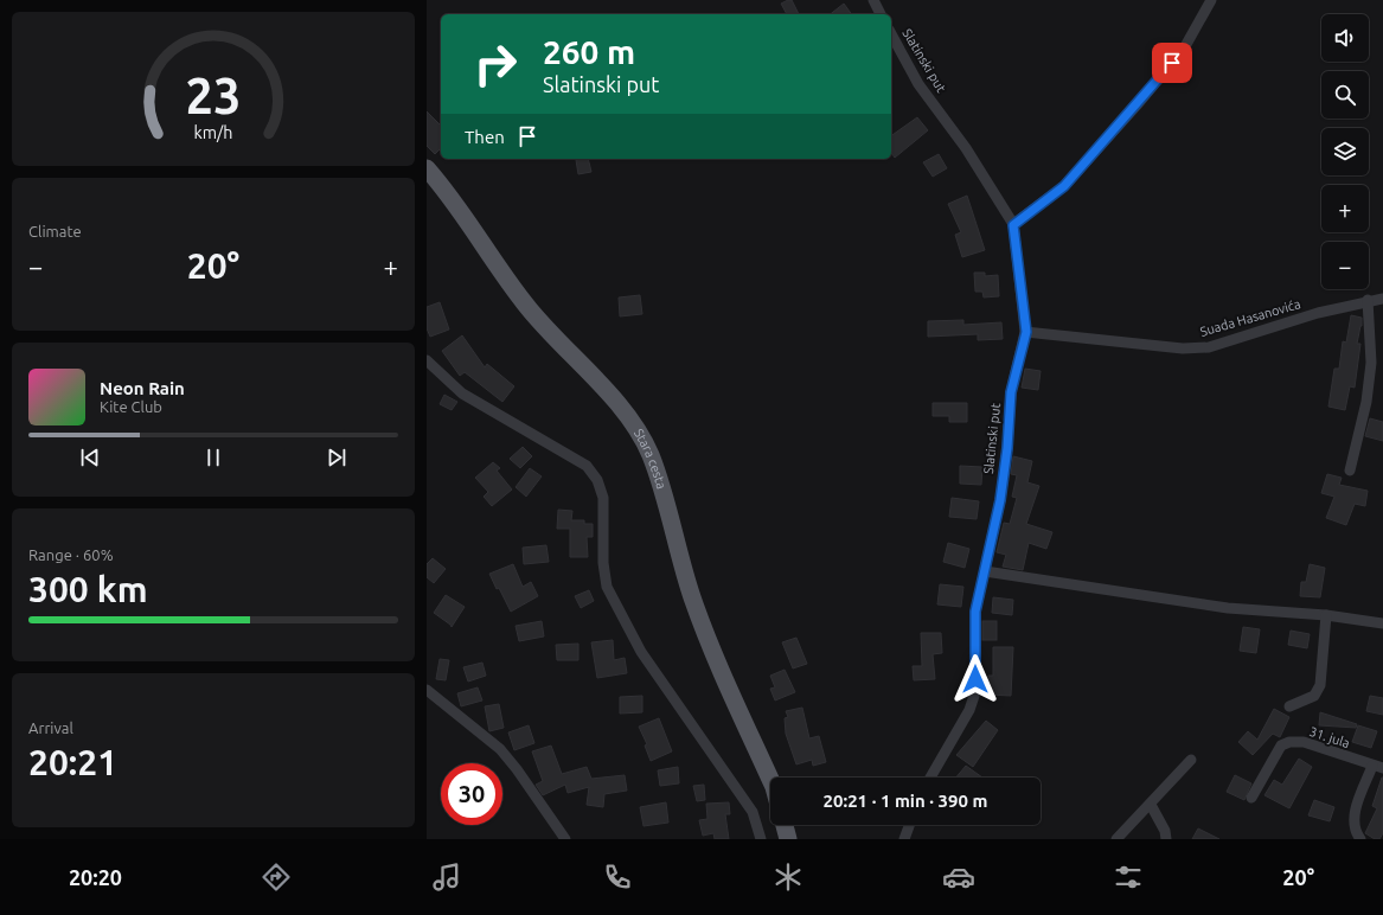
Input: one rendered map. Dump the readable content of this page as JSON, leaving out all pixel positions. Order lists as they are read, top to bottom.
{
  "streets": {
    "main road": ["Stara cesta"],
    "street": ["Slatinski put", "Suada Hasanovića", "31. jula"]
  },
  "crossings": [
    ["Slatinski put", "Suada Hasanovića"]
  ],
  "page": {
    "map_buttons": ["+", "−"],
    "turn": ["260 m", "Slatinski put"],
    "then": "Then",
    "tile": [
      "Climate",
      ["Range · 60%", "300 km"],
      ["Arrival", "20:21"]
    ],
    "heat": ["−", "20°", "+"],
    "song": ["Neon Rain", "Kite Club"],
    "limit": "30",
    "trip": "20:21 · 1 min · 390 m",
    "tabs": ["20:20", "20°"],
    "gauge": ["23", "km/h"]
  }
}
